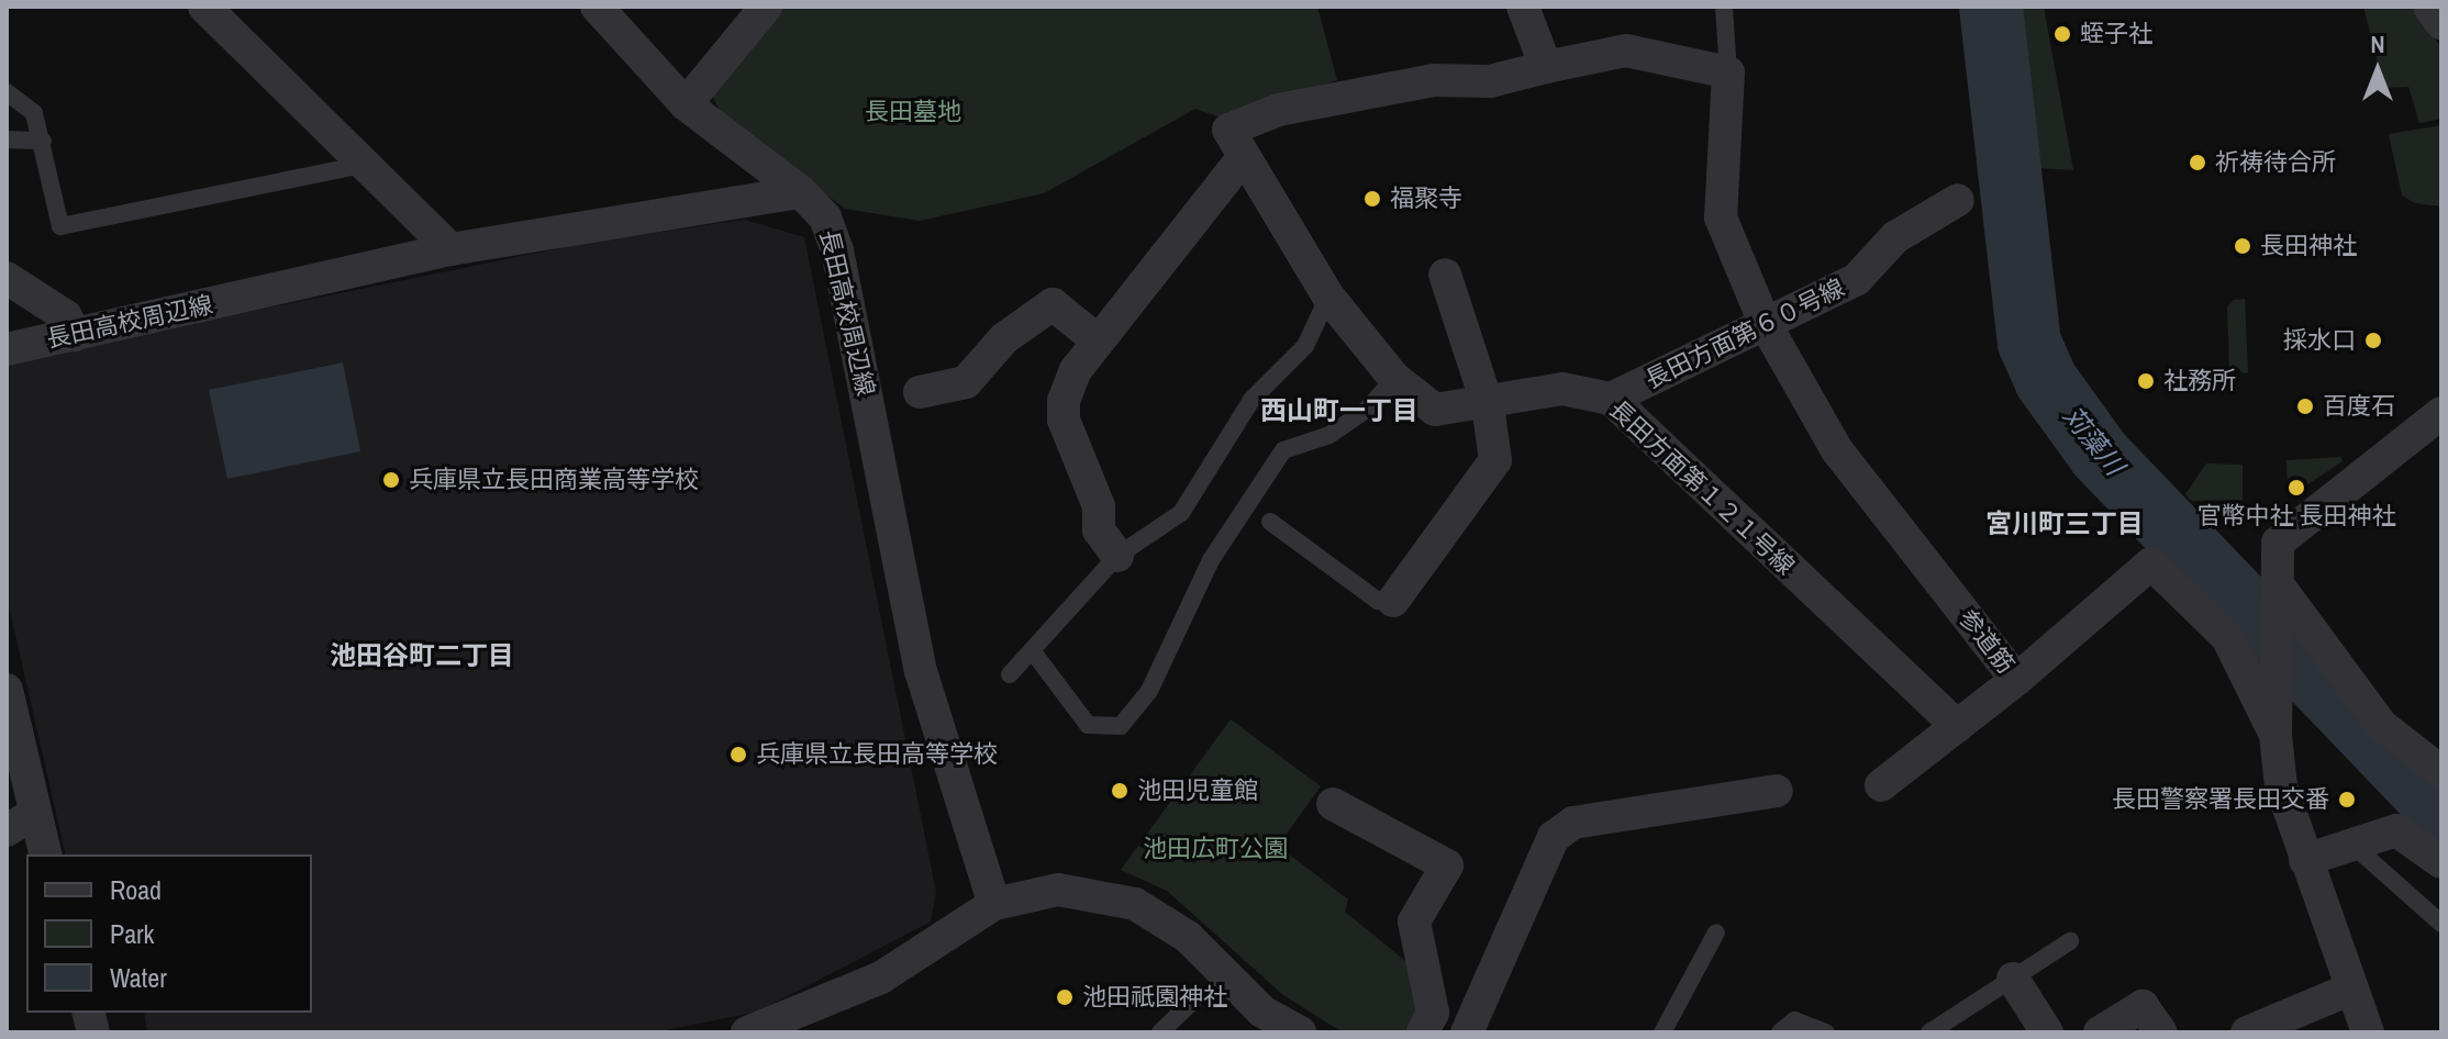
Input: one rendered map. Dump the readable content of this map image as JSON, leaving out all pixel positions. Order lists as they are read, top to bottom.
{
  "streets": {
    "street": [
      "長田高校周辺線",
      "長田方面第６０号線",
      "長田方面第１２１号線",
      "参道筋"
    ]
  },
  "crossings": [
    ["長田方面第６０号線", "長田方面第１２１号線"],
    ["長田方面第６０号線", "参道筋"]
  ],
  "districts": ["西山町一丁目", "宮川町三丁目", "池田谷町二丁目"],
  "water": ["苅藻川"],
  "parks": ["長田墓地", "池田広町公園"],
  "places": [
    "蛭子社",
    "祈祷待合所",
    "福聚寺",
    "長田神社",
    "採水口",
    "社務所",
    "百度石",
    "兵庫県立長田商業高等学校",
    "官幣中社 長田神社",
    "兵庫県立長田高等学校",
    "池田児童館",
    "長田警察署長田交番",
    "池田祇園神社"
  ],
  "legend": ["Road", "Park", "Water"],
  "north": "top"
}
